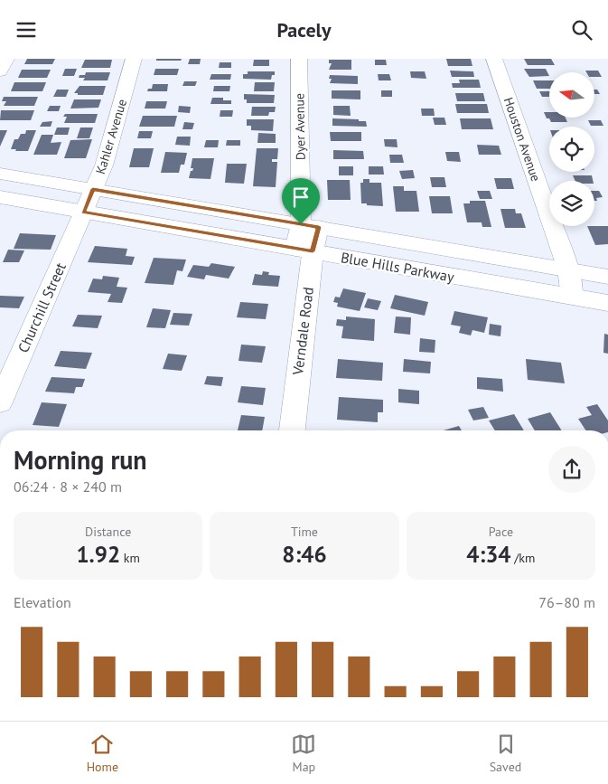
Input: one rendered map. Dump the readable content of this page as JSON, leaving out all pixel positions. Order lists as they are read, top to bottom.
{
  "streets": {
    "street": [
      "Dyer Avenue",
      "Kahler Avenue",
      "Houston Avenue",
      "Blue Hills Parkway",
      "Churchill Street",
      "Verndale Road"
    ]
  },
  "crossings": [
    ["Dyer Avenue", "Blue Hills Parkway"],
    ["Dyer Avenue", "Verndale Road"],
    ["Kahler Avenue", "Blue Hills Parkway"],
    ["Kahler Avenue", "Churchill Street"],
    ["Houston Avenue", "Blue Hills Parkway"],
    ["Blue Hills Parkway", "Churchill Street"],
    ["Blue Hills Parkway", "Verndale Road"]
  ],
  "north": "left",
  "page": {
    "header": "Pacely",
    "heading": ["Morning run", "06:24 · 8 × 240 m"],
    "stats": [
      ["Distance", "1.92 km"],
      ["Time", "8:46"],
      ["Pace", "4:34 /km"]
    ],
    "chart": ["Elevation", "76–80 m"],
    "tabs": ["Home", "Map", "Saved"]
  }
}
